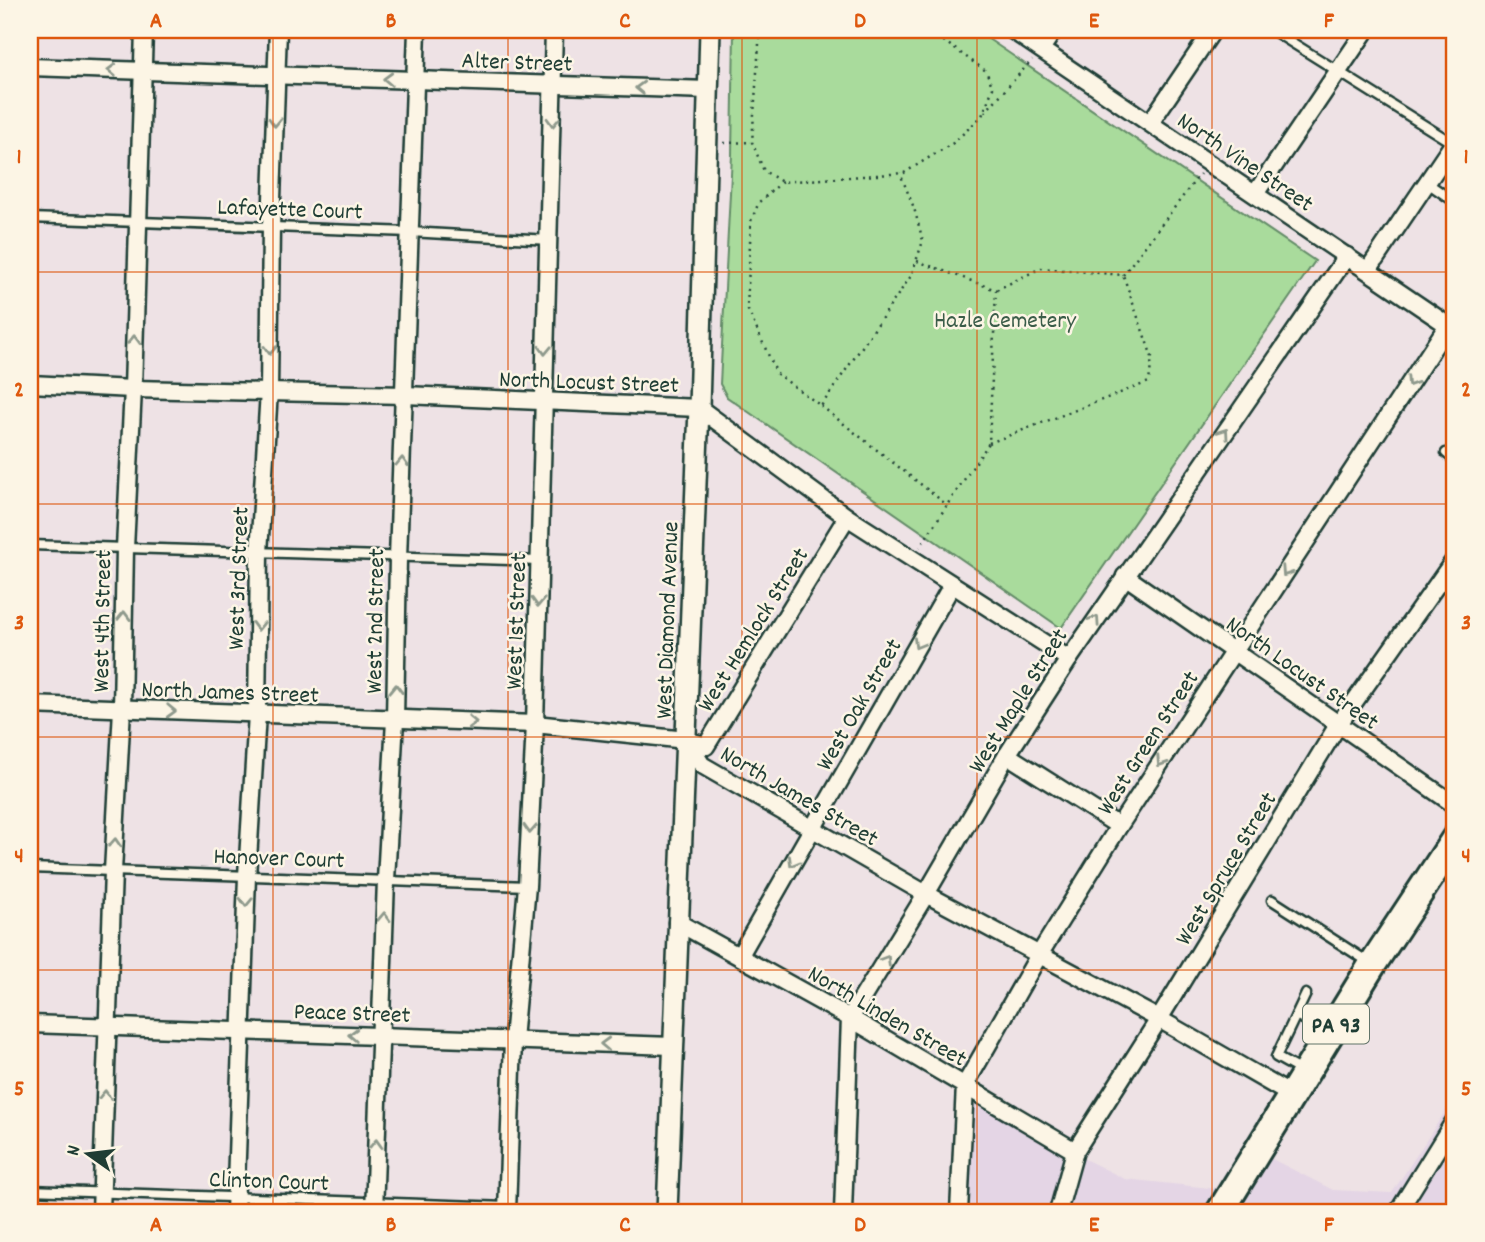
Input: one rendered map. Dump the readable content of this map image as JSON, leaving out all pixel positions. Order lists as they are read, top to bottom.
{
  "streets": {
    "highway": ["PA 93"],
    "street": [
      "Alter Street",
      "North Vine Street",
      "North Locust Street",
      "West 3rd Street",
      "West Diamond Avenue",
      "West 4th Street",
      "West 2nd Street",
      "West 1st Street",
      "West Hemlock Street",
      "North James Street",
      "West Maple Street",
      "West Oak Street",
      "West Green Street",
      "West Spruce Street",
      "Peace Street",
      "North Linden Street"
    ],
    "lane": ["Lafayette Court", "Hanover Court", "Clinton Court"]
  },
  "crossings": [
    ["Alter Street", "West 3rd Street"],
    ["Alter Street", "West Diamond Avenue"],
    ["Alter Street", "West 4th Street"],
    ["Alter Street", "West 2nd Street"],
    ["Alter Street", "West 1st Street"],
    ["North Vine Street", "West Maple Street"],
    ["North Vine Street", "West Green Street"],
    ["Lafayette Court", "West 3rd Street"],
    ["Lafayette Court", "West 4th Street"],
    ["Lafayette Court", "West 2nd Street"],
    ["Lafayette Court", "West 1st Street"],
    ["North Locust Street", "West 3rd Street"],
    ["North Locust Street", "West Diamond Avenue"],
    ["North Locust Street", "West 4th Street"],
    ["North Locust Street", "West 2nd Street"],
    ["North Locust Street", "West 1st Street"],
    ["North Locust Street", "West Hemlock Street"],
    ["North Locust Street", "West Maple Street"],
    ["North Locust Street", "West Oak Street"],
    ["North Locust Street", "West Green Street"],
    ["North Locust Street", "West Spruce Street"],
    ["West 3rd Street", "North James Street"],
    ["West 3rd Street", "Hanover Court"],
    ["West 3rd Street", "Peace Street"],
    ["West 3rd Street", "Clinton Court"],
    ["West Diamond Avenue", "West Hemlock Street"],
    ["West Diamond Avenue", "North James Street"],
    ["West Diamond Avenue", "Peace Street"],
    ["West Diamond Avenue", "North Linden Street"],
    ["West 4th Street", "North James Street"],
    ["West 4th Street", "Hanover Court"],
    ["West 4th Street", "Peace Street"],
    ["West 4th Street", "Clinton Court"],
    ["West 2nd Street", "North James Street"],
    ["West 2nd Street", "Hanover Court"],
    ["West 2nd Street", "Peace Street"],
    ["West 2nd Street", "Clinton Court"],
    ["West 1st Street", "North James Street"],
    ["West 1st Street", "Hanover Court"],
    ["West 1st Street", "Peace Street"],
    ["West 1st Street", "Clinton Court"],
    ["West Hemlock Street", "North James Street"],
    ["North James Street", "West Maple Street"],
    ["North James Street", "West Oak Street"],
    ["North James Street", "West Green Street"],
    ["North James Street", "West Spruce Street"],
    ["North James Street", "PA 93"],
    ["West Maple Street", "North Linden Street"],
    ["West Oak Street", "North Linden Street"],
    ["West Green Street", "North Linden Street"],
    ["West Spruce Street", "North Linden Street"]
  ],
  "one_way": [
    "Alter Street",
    "West 3rd Street",
    "West 4th Street",
    "West 2nd Street",
    "West 1st Street",
    "West Maple Street",
    "West Oak Street",
    "West Green Street",
    "Peace Street"
  ],
  "parks": ["Hazle Cemetery"],
  "north": "left",
  "grid": {
    "columns": [
      "A",
      "B",
      "C",
      "D",
      "E",
      "F"
    ],
    "rows": [
      "1",
      "2",
      "3",
      "4",
      "5"
    ]
  }
}
